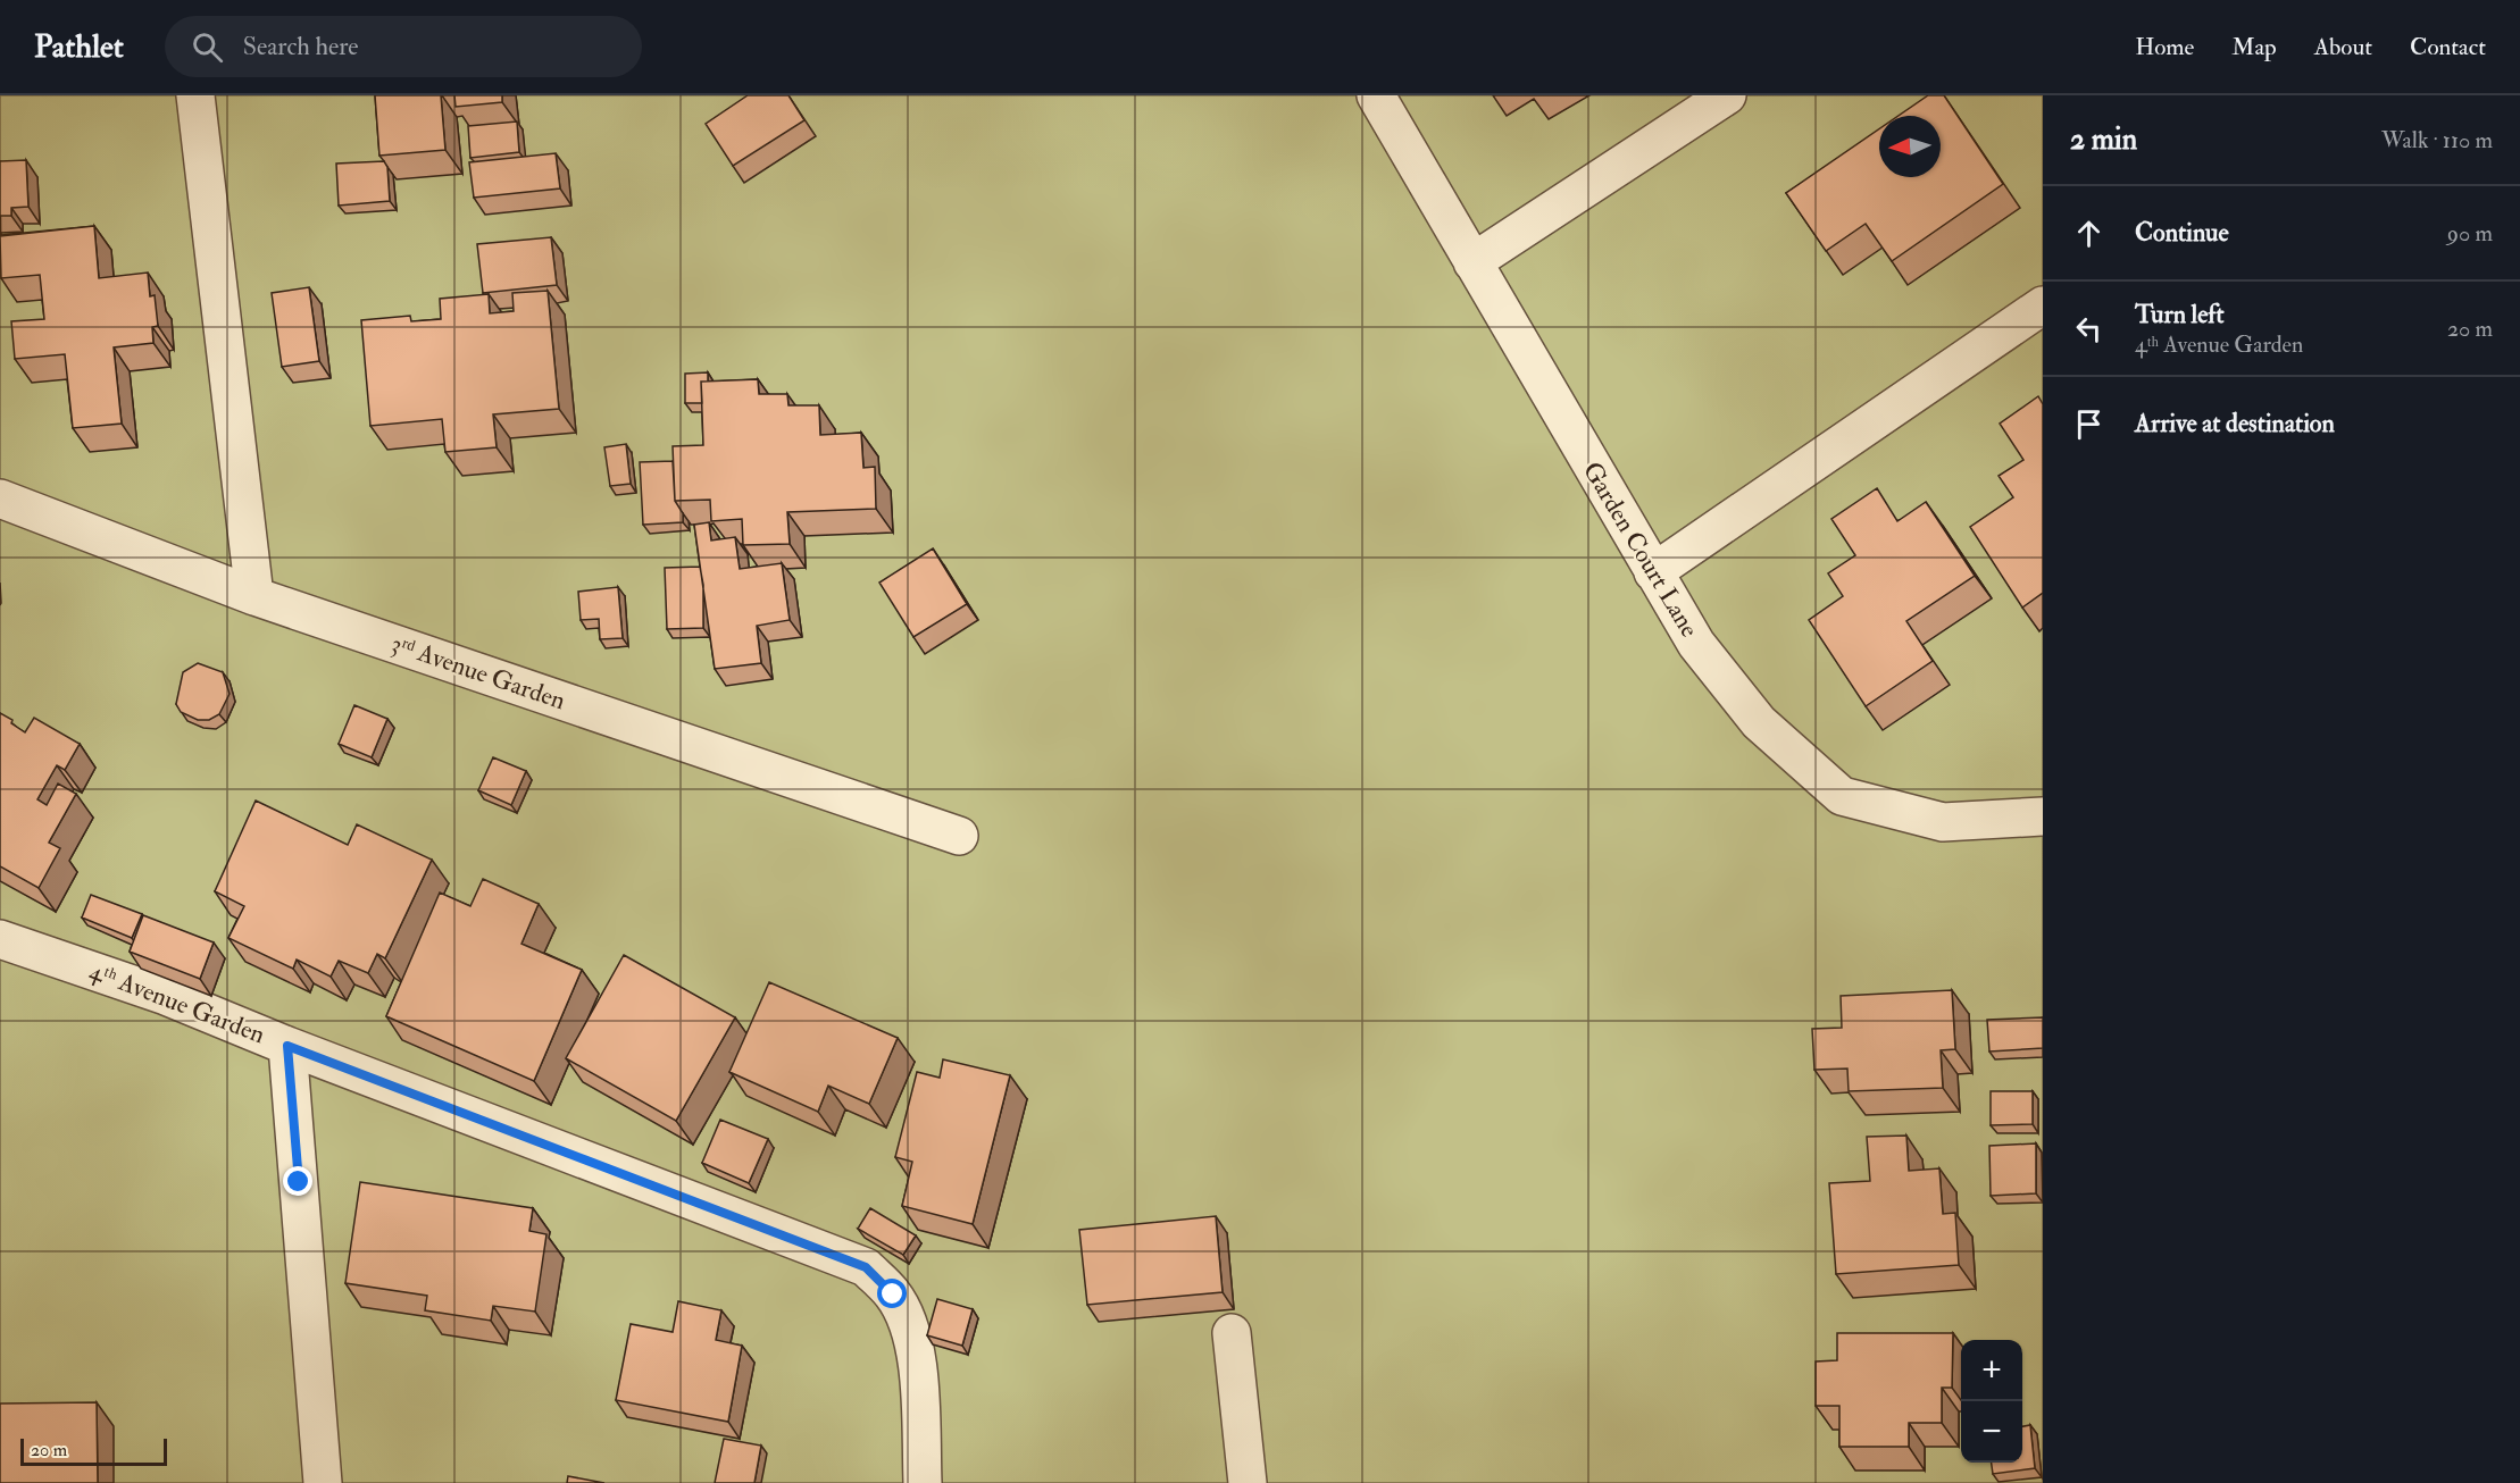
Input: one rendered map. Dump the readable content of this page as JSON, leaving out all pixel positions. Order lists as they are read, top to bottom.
{
  "streets": {
    "street": ["Garden Court Lane", "3ʳᵈ Avenue Garden", "4ᵗʰ Avenue Garden"]
  },
  "scale_bar": "20 m",
  "north": "left",
  "page": {
    "header": "Pathlet",
    "search": "Search here",
    "nav": [
      "Home",
      "Map",
      "About",
      "Contact"
    ],
    "heading": ["2 min", "Walk · 110 m"],
    "list": [
      ["Continue", "90 m"],
      ["Turn left", "4ᵗʰ Avenue Garden", "20 m"],
      "Arrive at destination"
    ],
    "map_buttons": ["+", "−"],
    "scale": "20 m"
  }
}
